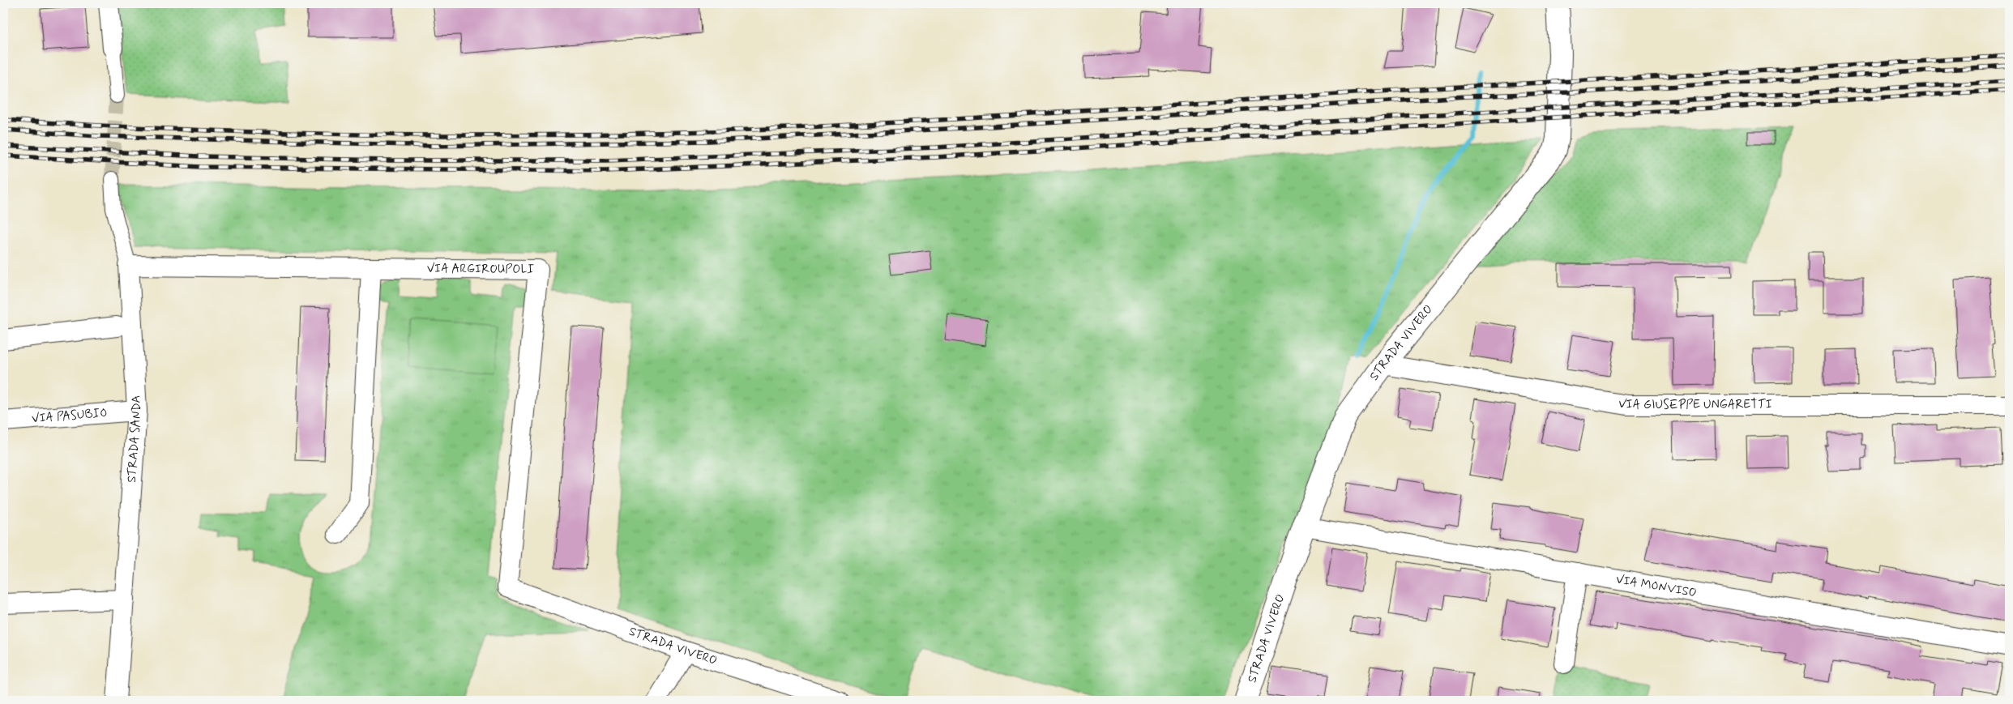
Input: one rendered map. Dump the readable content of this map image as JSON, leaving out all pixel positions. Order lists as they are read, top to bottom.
{
  "streets": {
    "street": [
      "VIA ARGIROUPOLI",
      "STRADA VIVERO",
      "VIA GIUSEPPE UNGARETTI",
      "VIA PASUBIO",
      "STRADA SANDA",
      "VIA MONVISO"
    ]
  },
  "crossings": [
    ["VIA ARGIROUPOLI", "STRADA VIVERO"],
    ["VIA ARGIROUPOLI", "STRADA SANDA"],
    ["STRADA VIVERO", "VIA GIUSEPPE UNGARETTI"],
    ["STRADA VIVERO", "VIA MONVISO"],
    ["VIA PASUBIO", "STRADA SANDA"]
  ]
}
